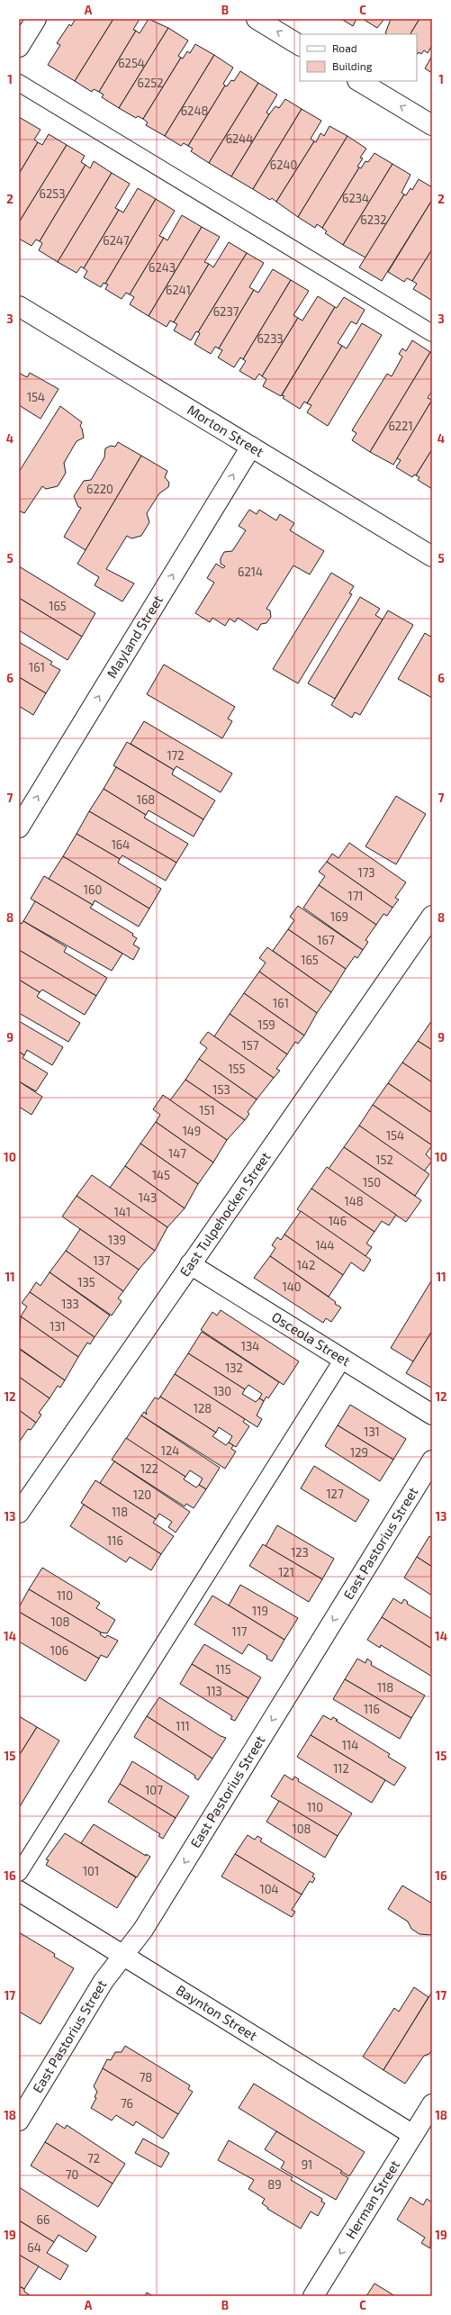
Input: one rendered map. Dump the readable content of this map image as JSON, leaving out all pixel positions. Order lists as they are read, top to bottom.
{
  "streets": {
    "street": [
      "Morton Street",
      "Mayland Street",
      "East Tulpehocken Street",
      "Osceola Street",
      "East Pastorius Street",
      "Baynton Street",
      "Herman Street"
    ]
  },
  "crossings": [
    ["Morton Street", "Mayland Street"],
    ["East Tulpehocken Street", "Osceola Street"],
    ["East Pastorius Street", "Baynton Street"],
    ["Baynton Street", "Herman Street"]
  ],
  "one_way": ["Mayland Street", "East Pastorius Street", "Herman Street"],
  "house_numbers": [
    "6254",
    "6252",
    "6248",
    "6244",
    "6240",
    "6253",
    "6234",
    "6232",
    "6247",
    "6243",
    "6241",
    "6237",
    "6233",
    "154",
    "6221",
    "6220",
    "6214",
    "165",
    "161",
    "172",
    "168",
    "164",
    "173",
    "160",
    "171",
    "169",
    "167",
    "165",
    "161",
    "159",
    "157",
    "155",
    "153",
    "151",
    "149",
    "154",
    "147",
    "152",
    "145",
    "150",
    "143",
    "148",
    "141",
    "146",
    "139",
    "144",
    "137",
    "142",
    "135",
    "140",
    "133",
    "131",
    "134",
    "132",
    "130",
    "128",
    "131",
    "124",
    "129",
    "122",
    "127",
    "120",
    "118",
    "116",
    "123",
    "121",
    "110",
    "119",
    "108",
    "117",
    "106",
    "115",
    "118",
    "113",
    "116",
    "111",
    "114",
    "112",
    "107",
    "110",
    "108",
    "101",
    "104",
    "78",
    "76",
    "72",
    "91",
    "70",
    "89",
    "66",
    "64"
  ],
  "legend": ["Road", "Building"],
  "grid": {
    "columns": ["A", "B", "C"],
    "rows": [
      "1",
      "2",
      "3",
      "4",
      "5",
      "6",
      "7",
      "8",
      "9",
      "10",
      "11",
      "12",
      "13",
      "14",
      "15",
      "16",
      "17",
      "18",
      "19"
    ]
  }
}
